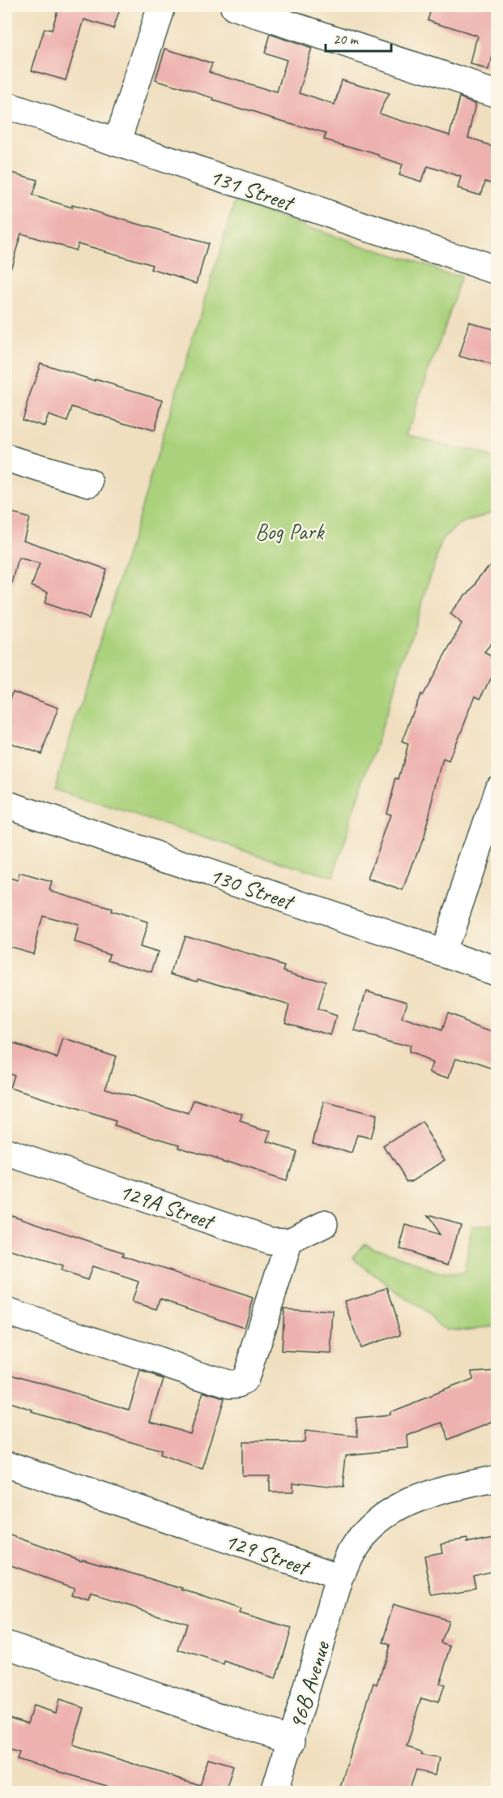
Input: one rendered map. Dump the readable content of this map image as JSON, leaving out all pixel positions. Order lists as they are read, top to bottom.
{
  "streets": {
    "street": [
      "131 Street",
      "130 Street",
      "129A Street",
      "129 Street",
      "96B Avenue"
    ]
  },
  "crossings": [
    ["129 Street", "96B Avenue"]
  ],
  "parks": ["Bog Park"],
  "scale_bar": "20 m"
}
